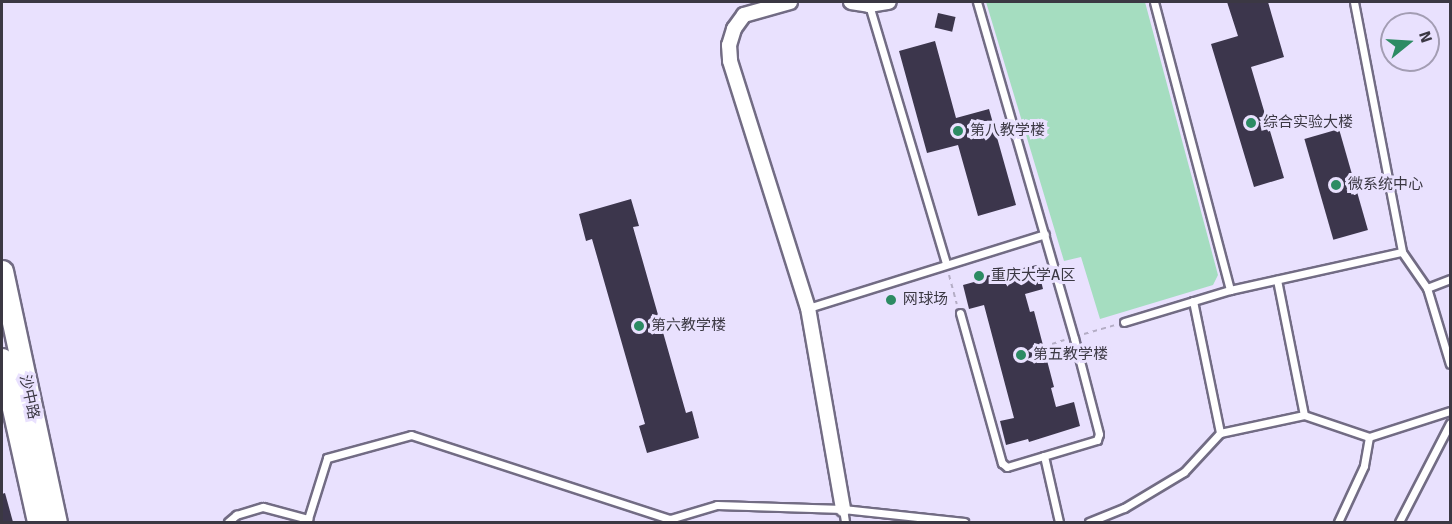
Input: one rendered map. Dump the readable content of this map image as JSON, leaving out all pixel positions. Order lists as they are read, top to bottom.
{
  "streets": {
    "main road": ["沙中路"]
  },
  "places": [
    "综合实验大楼",
    "第八教学楼",
    "微系统中心",
    "重庆大学A区",
    "网球场",
    "第六教学楼",
    "第五教学楼"
  ],
  "north": "right"
}
